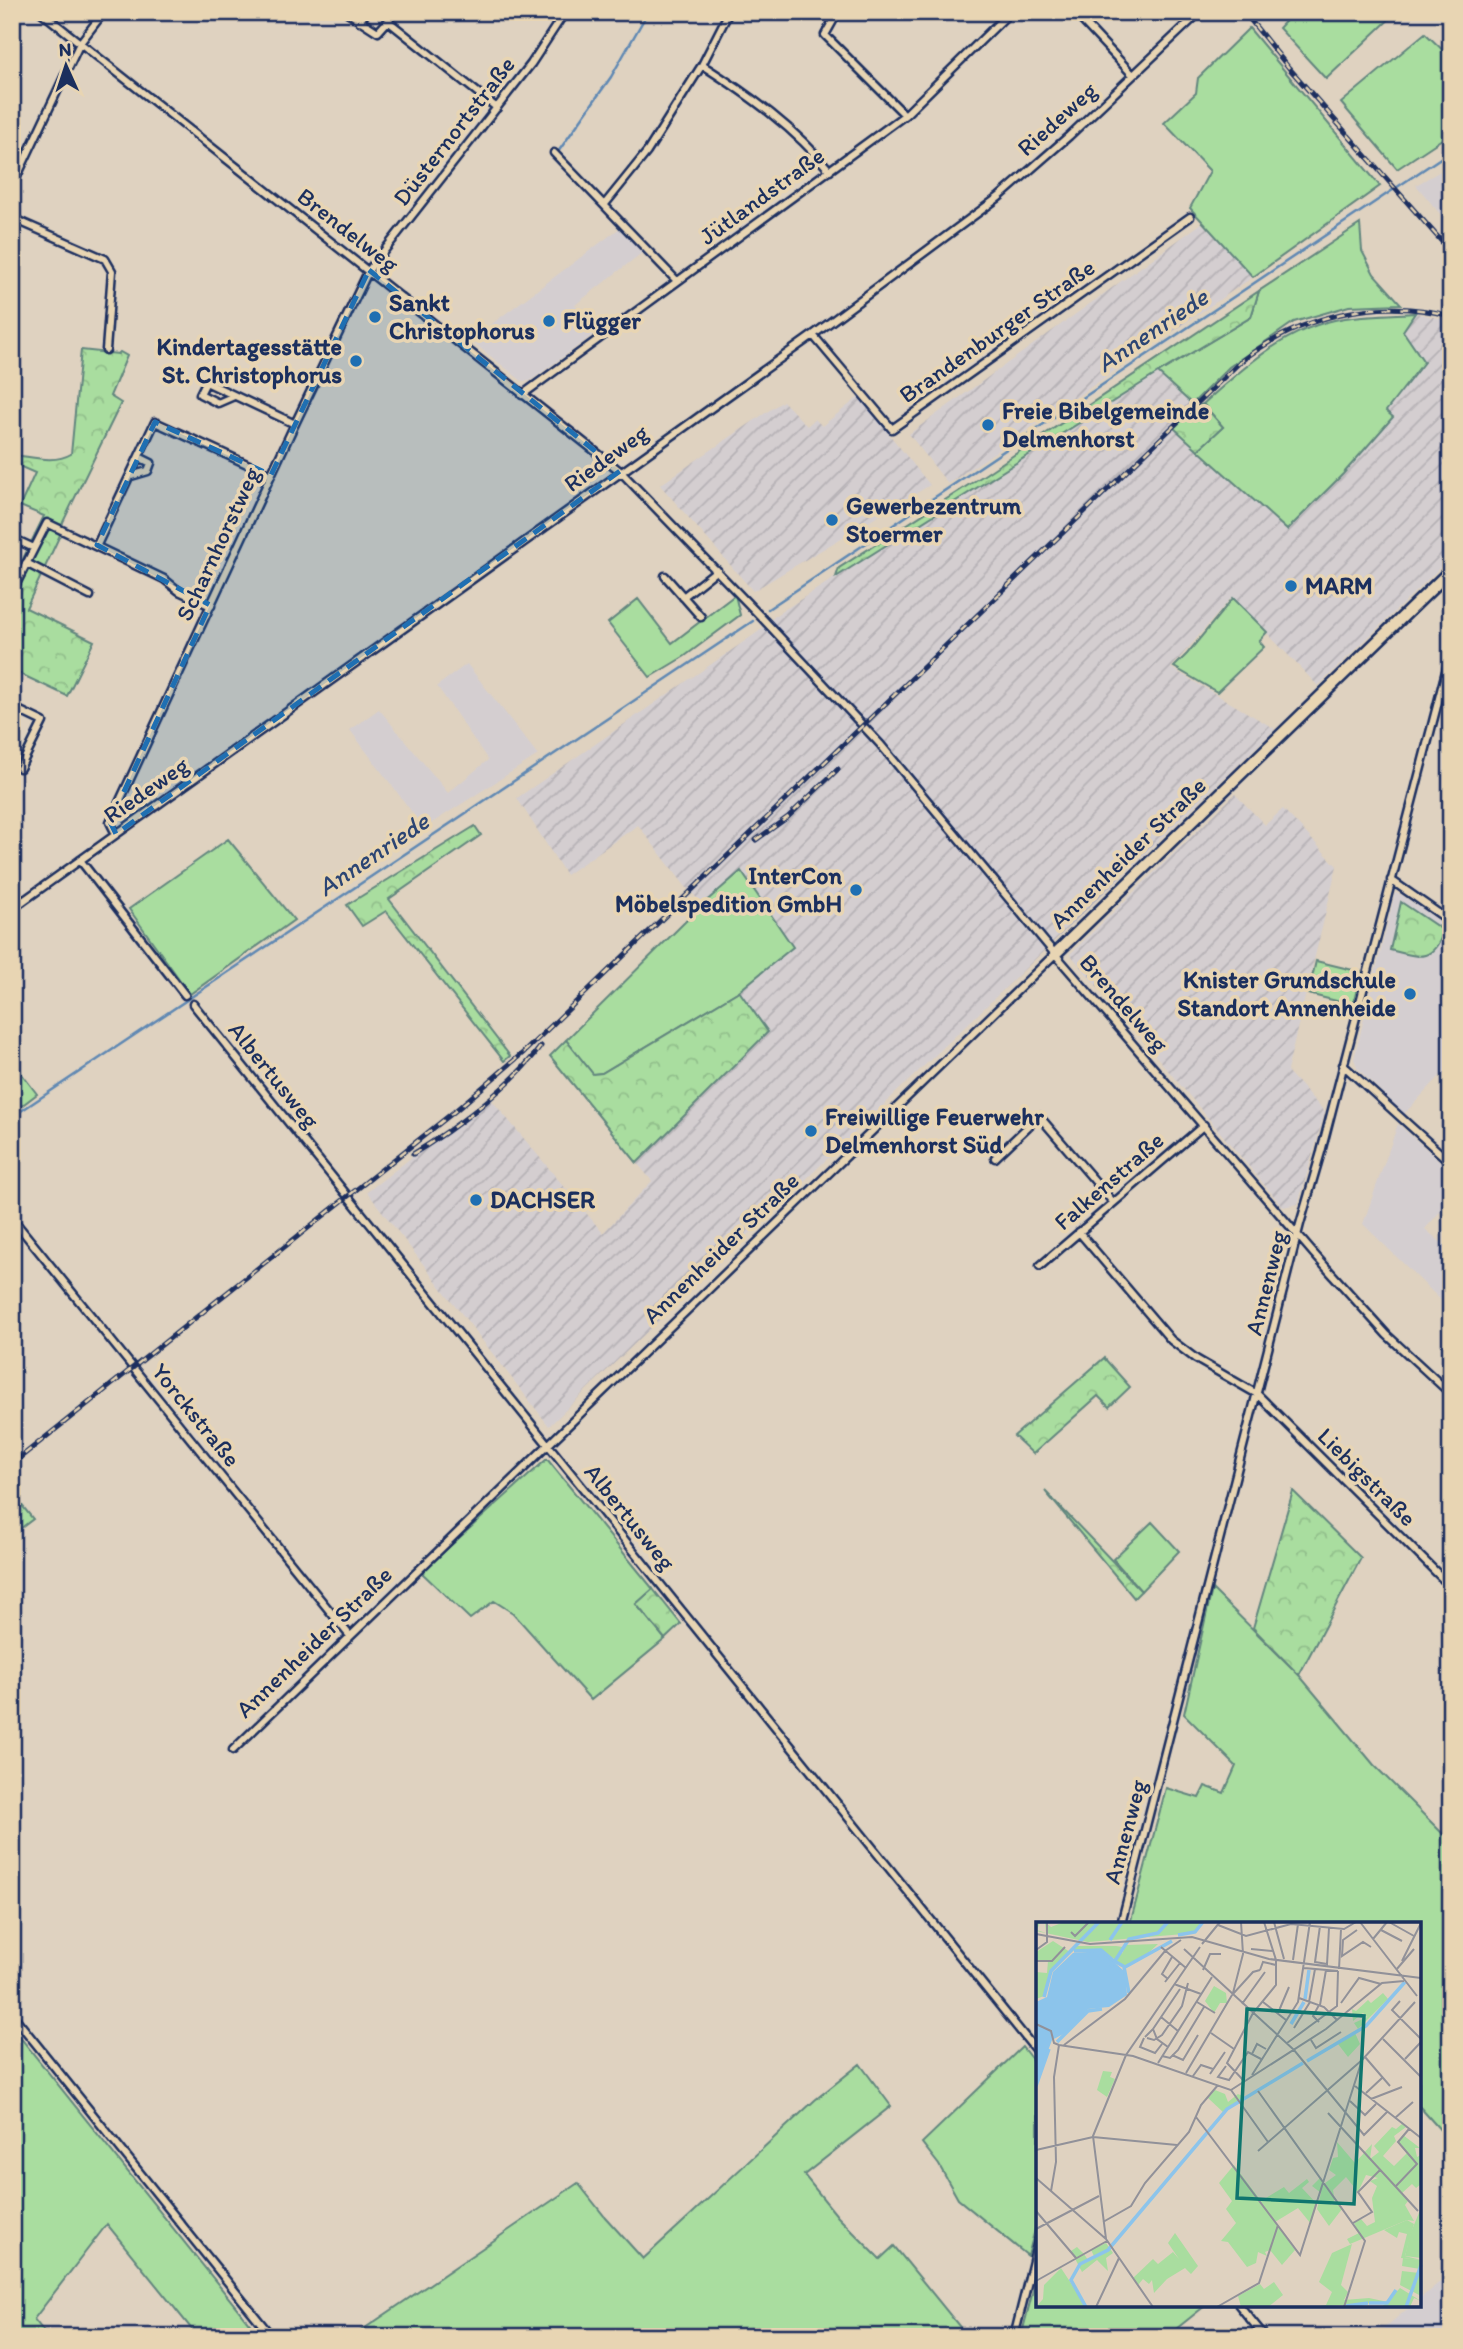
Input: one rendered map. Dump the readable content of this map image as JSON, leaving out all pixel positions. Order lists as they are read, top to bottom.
{
  "streets": {
    "street": [
      "Riedeweg",
      "Düsternortstraße",
      "Jütlandstraße",
      "Brendelweg",
      "Brandenburger Straße",
      "Scharnhorstweg",
      "Annenheider Straße",
      "Albertusweg",
      "Falkenstraße",
      "Annenweg",
      "Yorckstraße",
      "Liebigstraße"
    ]
  },
  "crossings": [
    ["Riedeweg", "Brendelweg"],
    ["Riedeweg", "Brandenburger Straße"],
    ["Riedeweg", "Scharnhorstweg"],
    ["Düsternortstraße", "Brendelweg"],
    ["Düsternortstraße", "Scharnhorstweg"],
    ["Jütlandstraße", "Brendelweg"],
    ["Brendelweg", "Scharnhorstweg"],
    ["Brendelweg", "Annenheider Straße"],
    ["Brendelweg", "Falkenstraße"],
    ["Brendelweg", "Annenweg"],
    ["Annenheider Straße", "Albertusweg"],
    ["Annenheider Straße", "Yorckstraße"],
    ["Falkenstraße", "Liebigstraße"],
    ["Annenweg", "Liebigstraße"]
  ],
  "water": ["Annenriede"],
  "places": [
    "Sankt Christophorus",
    "Flügger",
    "Kindertagesstätte St. Christophorus",
    "Freie Bibelgemeinde Delmenhorst",
    "Gewerbezentrum Stoermer",
    "MARM",
    "InterCon Möbelspedition GmbH",
    "Knister Grundschule Standort Annenheide",
    "Freiwillige Feuerwehr Delmenhorst Süd",
    "DACHSER"
  ],
  "north": "top"
}
